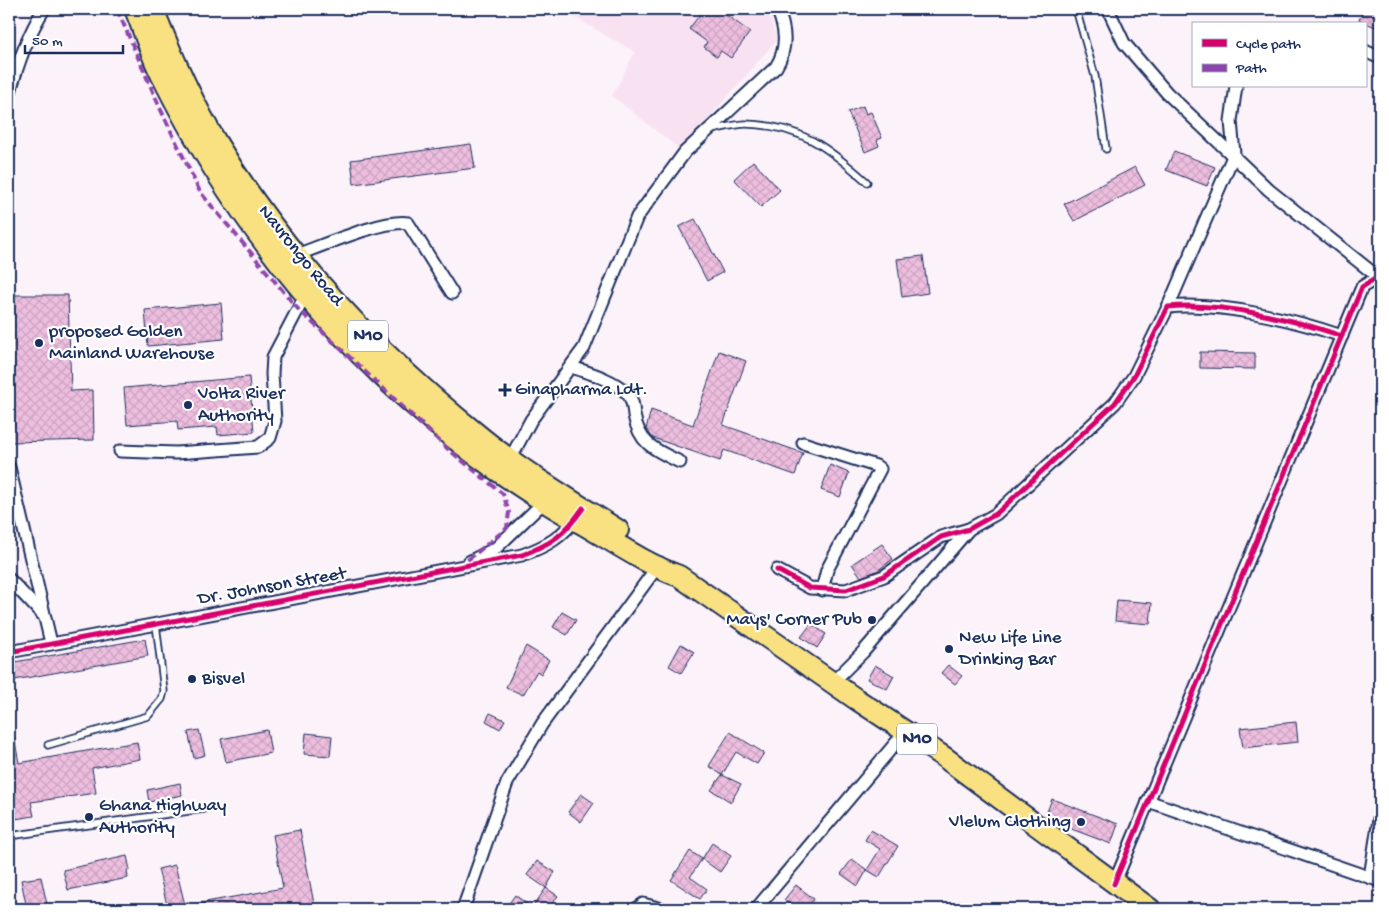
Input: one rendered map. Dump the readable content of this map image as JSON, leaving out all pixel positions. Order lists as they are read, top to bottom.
{
  "streets": {
    "highway": ["Navrongo Road", "N10"],
    "street": ["Dr. Johnson Street"]
  },
  "crossings": [
    ["Navrongo Road", "N10"],
    ["Navrongo Road", "Dr. Johnson Street"]
  ],
  "places": {
    "other": [
      "proposed Golden Mainland Warehouse",
      "Volta River Authority",
      "Mays' Corner Pub",
      "New Life Line Drinking Bar",
      "Bisvel",
      "Ghana Highway Authority",
      "Vlelum Clothing"
    ],
    "health": ["Ginapharma Ldt."]
  },
  "legend": ["Cycle path", "Path"],
  "scale_bar": "50 m"
}
